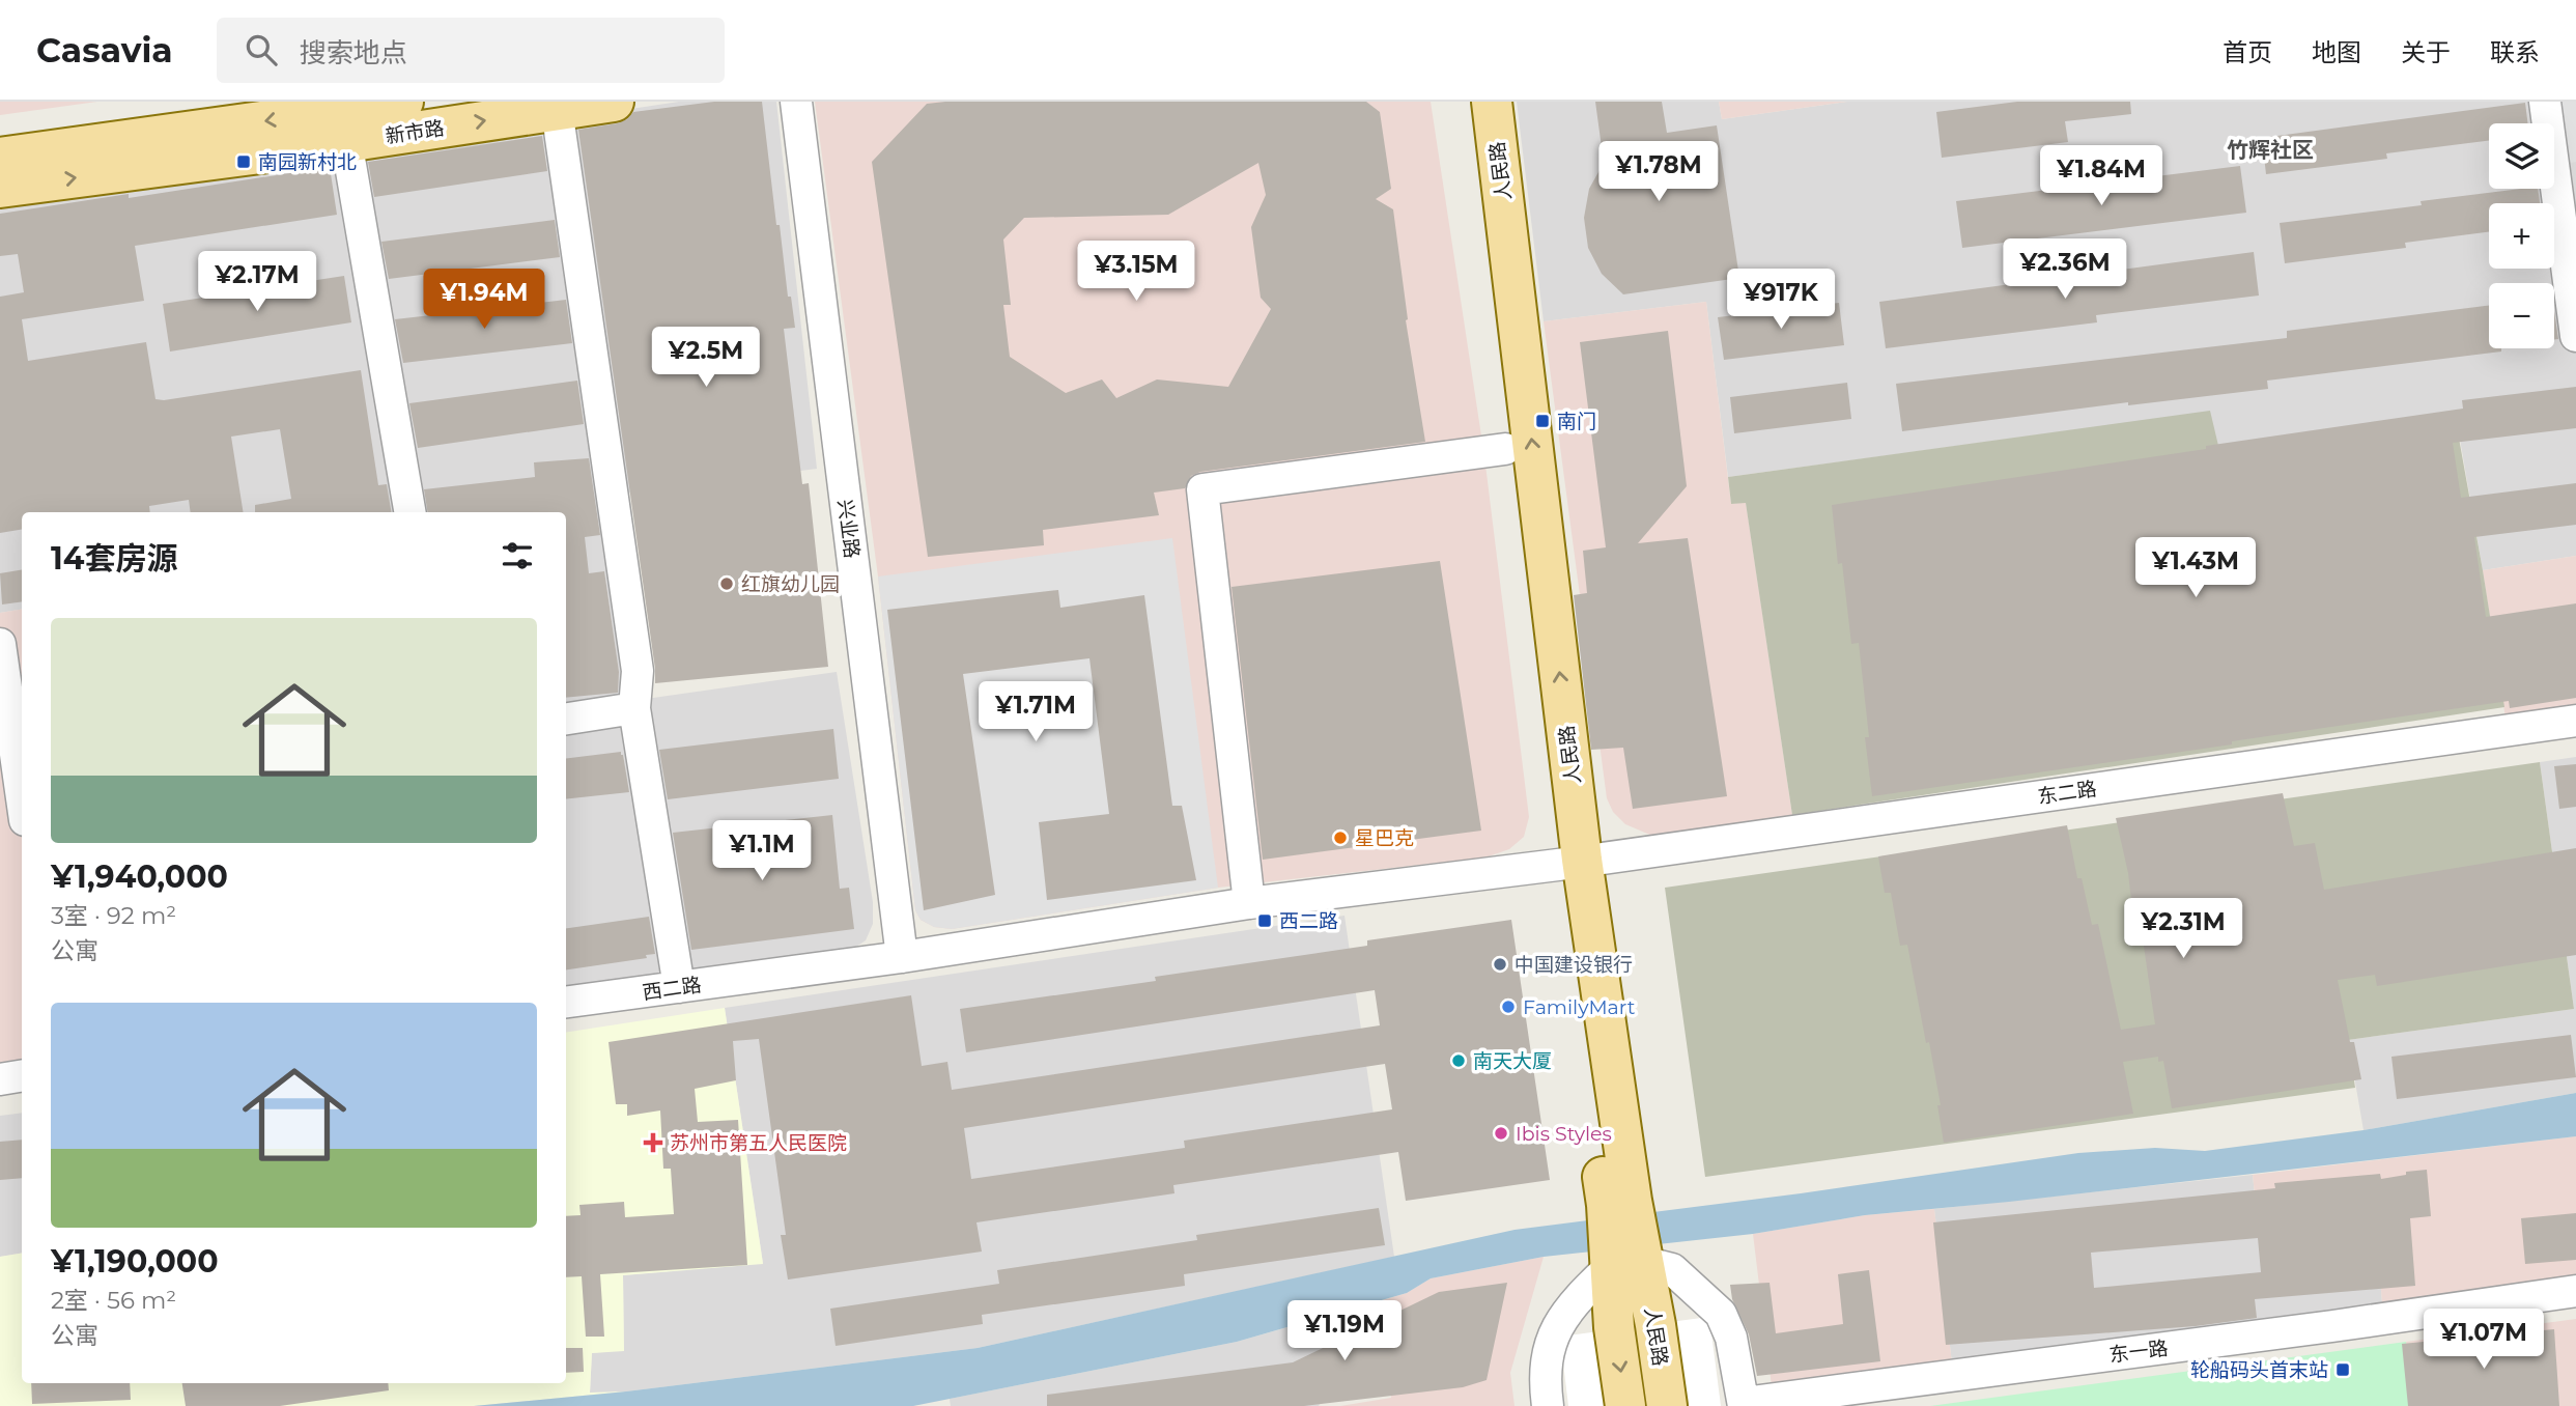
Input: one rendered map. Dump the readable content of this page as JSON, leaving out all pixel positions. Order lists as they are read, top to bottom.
{
  "streets": {
    "main road": ["新市路", "人民路"],
    "street": [
      "兴业路",
      "东二路",
      "西二路",
      "东一路"
    ]
  },
  "crossings": [
    ["人民路", "东二路"],
    ["人民路", "西二路"],
    ["兴业路", "西二路"],
    ["东二路", "西二路"]
  ],
  "districts": ["竹辉社区"],
  "places": {
    "transit": [
      "南园新村北",
      "南门",
      "西二路",
      "轮船码头首末站"
    ],
    "other": [
      "红旗幼儿园",
      "星巴克",
      "中国建设银行",
      "FamilyMart",
      "南天大厦",
      "Ibis Styles"
    ],
    "health": ["苏州市第五人民医院"]
  },
  "page": {
    "header": "Casavia",
    "search": "搜索地点",
    "nav": [
      "首页",
      "地图",
      "关于",
      "联系"
    ],
    "map_buttons": ["+", "−"],
    "price": [
      "¥1.78M",
      "¥1.84M",
      "¥2.36M",
      "¥3.15M",
      "¥2.17M",
      "¥1.94M",
      "¥917K",
      "¥2.5M",
      "¥1.43M",
      "¥1.71M",
      "¥1.1M",
      "¥2.31M",
      "¥1.19M",
      "¥1.07M"
    ],
    "heading": "14套房源",
    "list": [
      {
        "name": "¥1,940,000",
        "note": "3室 · 92 m² · 公寓"
      },
      {
        "name": "¥1,190,000",
        "note": "2室 · 56 m² · 公寓"
      }
    ]
  }
}
